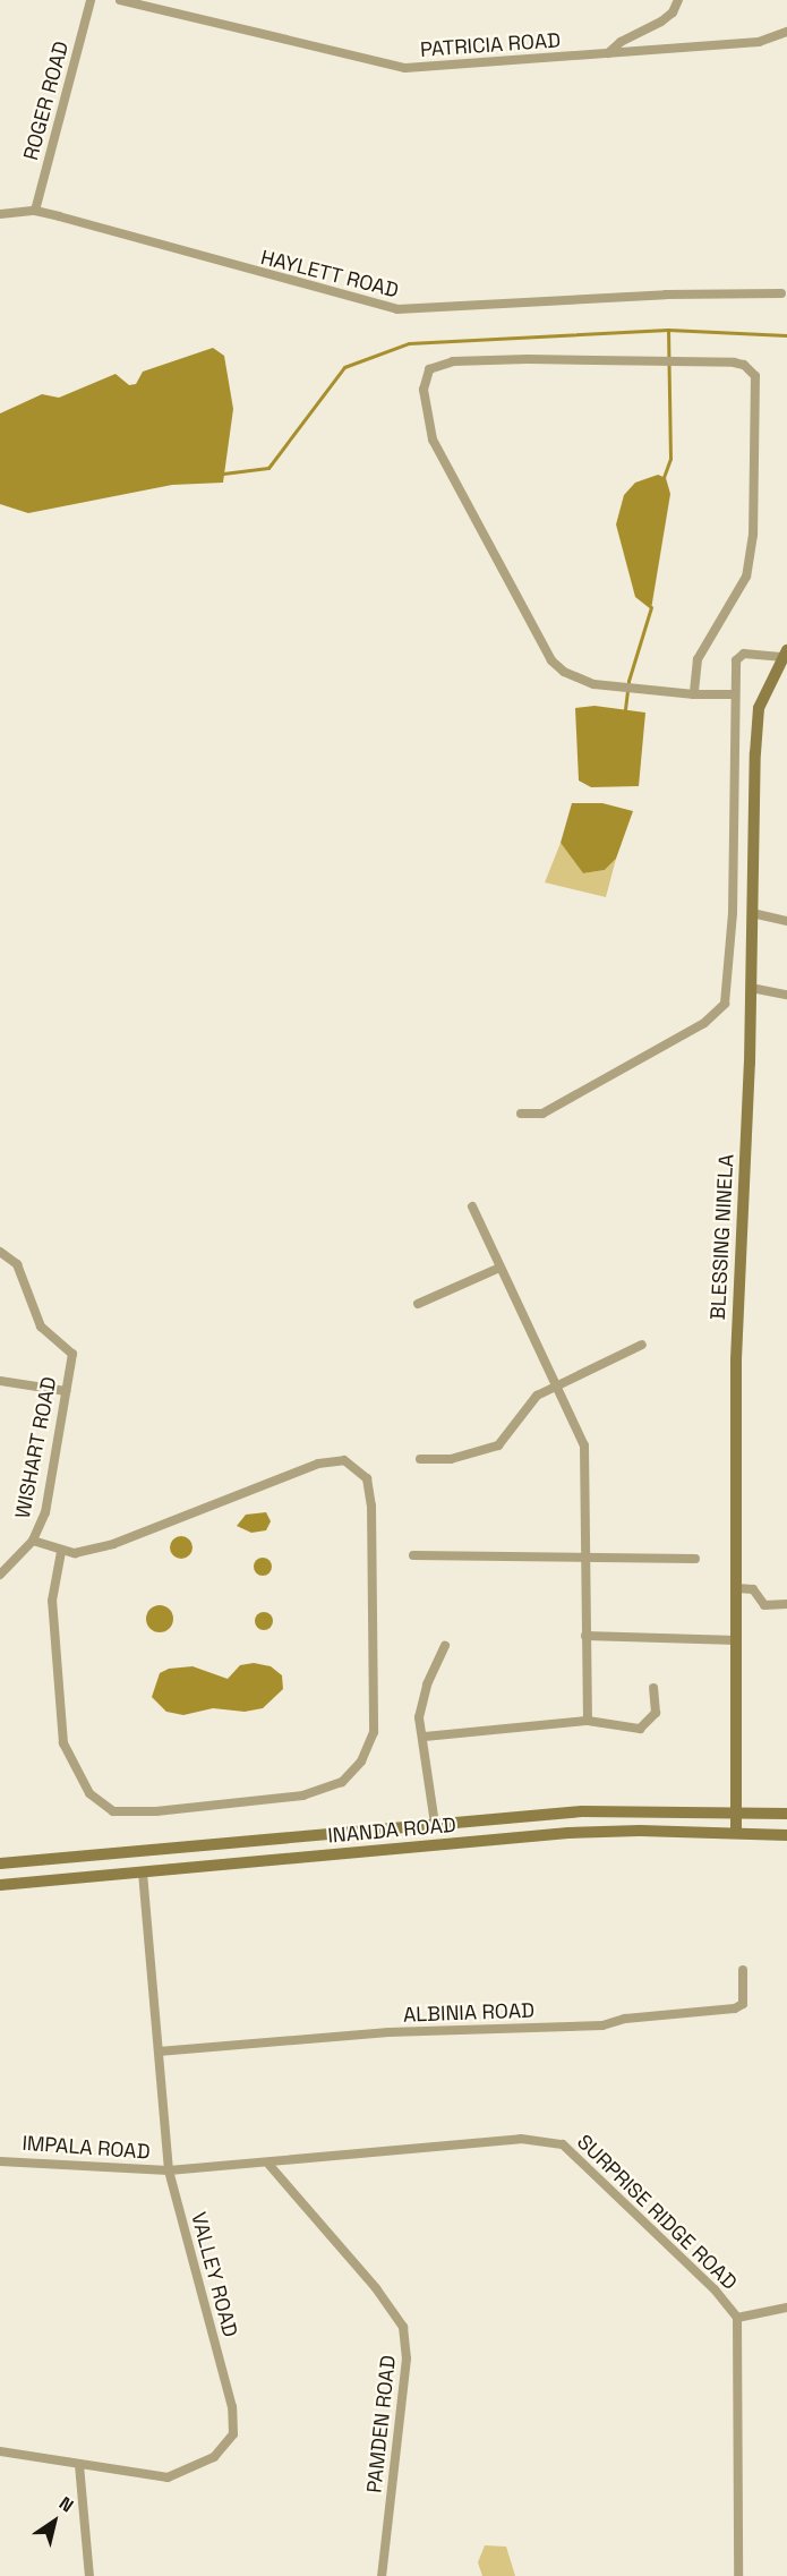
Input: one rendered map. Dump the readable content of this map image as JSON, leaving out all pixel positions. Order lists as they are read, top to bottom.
{
  "streets": {
    "main road": ["BLESSING NINELA", "INANDA ROAD"],
    "street": [
      "PATRICIA ROAD",
      "ROGER ROAD",
      "HAYLETT ROAD",
      "WISHART ROAD",
      "ALBINIA ROAD",
      "IMPALA ROAD",
      "SURPRISE RIDGE ROAD",
      "VALLEY ROAD",
      "PAMDEN ROAD"
    ]
  },
  "crossings": [
    ["ROGER ROAD", "HAYLETT ROAD"],
    ["BLESSING NINELA", "INANDA ROAD"],
    ["INANDA ROAD", "VALLEY ROAD"],
    ["ALBINIA ROAD", "VALLEY ROAD"],
    ["IMPALA ROAD", "SURPRISE RIDGE ROAD"],
    ["IMPALA ROAD", "VALLEY ROAD"],
    ["SURPRISE RIDGE ROAD", "VALLEY ROAD"],
    ["SURPRISE RIDGE ROAD", "PAMDEN ROAD"]
  ],
  "north": "top right"
}
